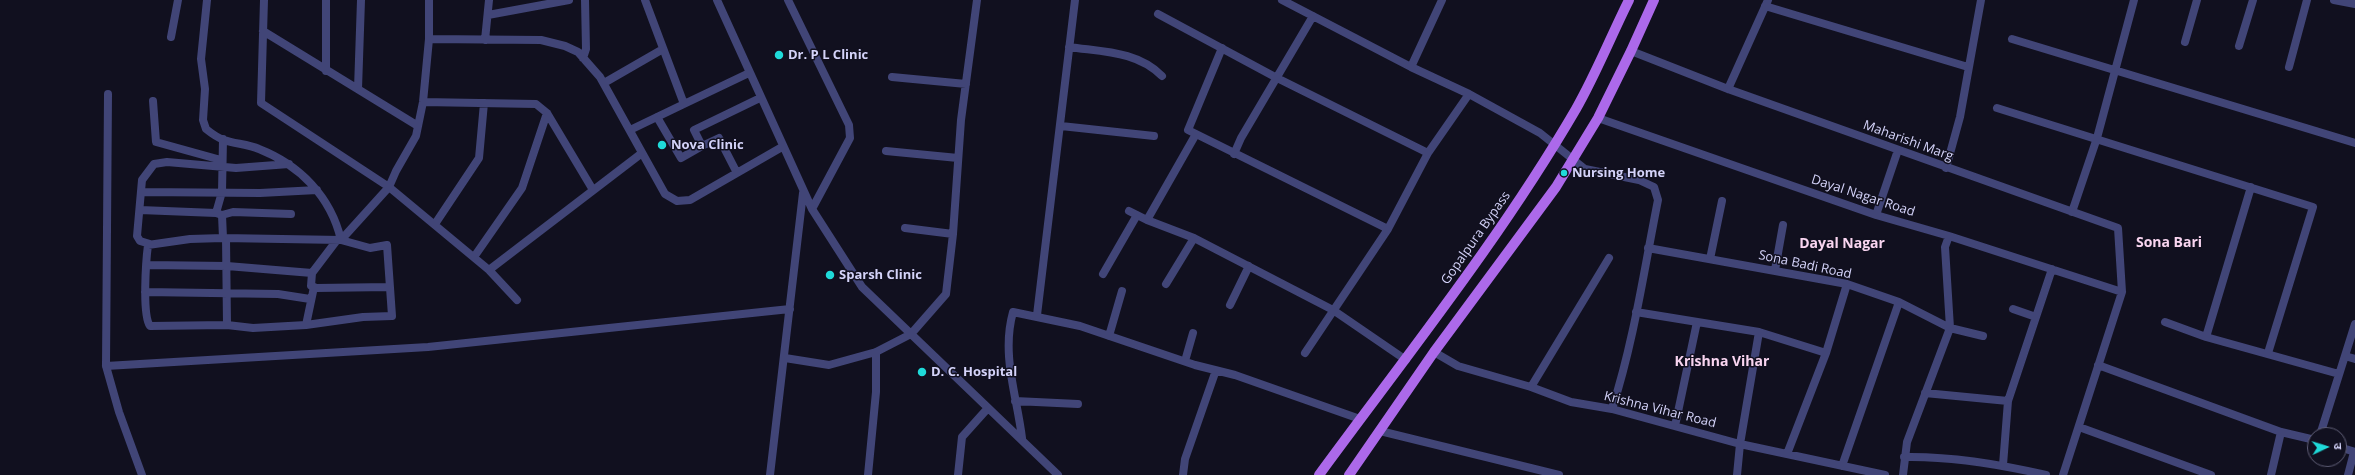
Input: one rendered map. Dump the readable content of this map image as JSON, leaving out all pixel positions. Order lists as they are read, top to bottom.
{
  "streets": {
    "main road": ["Gopalpura Bypass"],
    "street": [
      "Maharishi Marg",
      "Dayal Nagar Road",
      "Sona Badi Road",
      "Krishna Vihar Road"
    ]
  },
  "crossings": [
    ["Maharishi Marg", "Dayal Nagar Road"]
  ],
  "districts": ["Sona Bari", "Dayal Nagar", "Krishna Vihar"],
  "places": [
    "Dr. P L Clinic",
    "Nova Clinic",
    "Nursing Home",
    "Sparsh Clinic",
    "D. C. Hospital"
  ],
  "north": "right"
}
